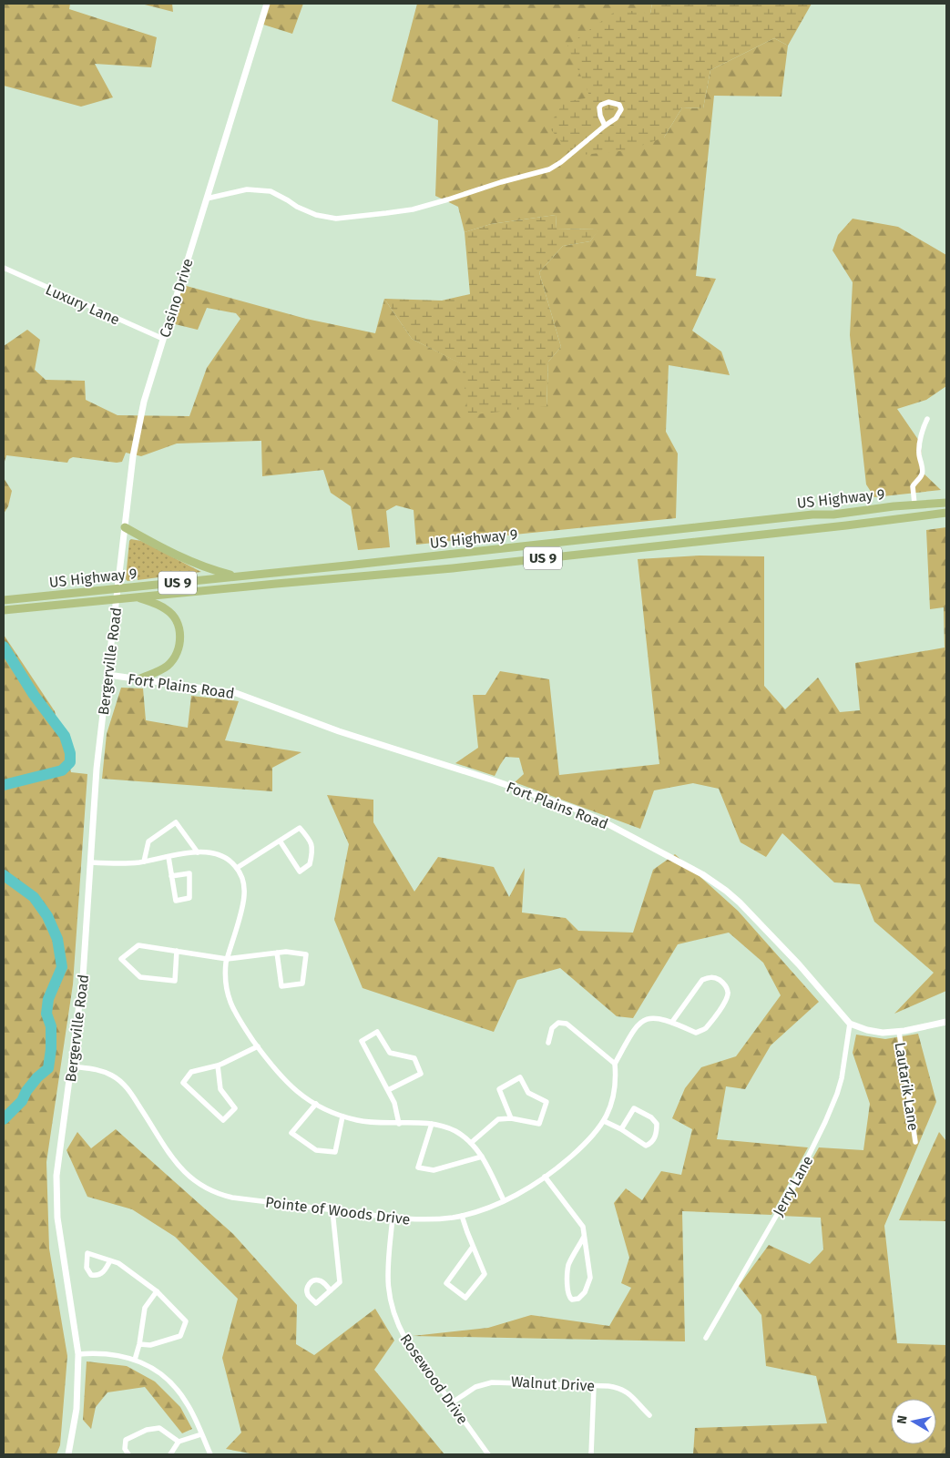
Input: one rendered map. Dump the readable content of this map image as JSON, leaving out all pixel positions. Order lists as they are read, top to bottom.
{
  "streets": {
    "highway": ["US Highway 9", "US 9"],
    "street": [
      "Casino Drive",
      "Luxury Lane",
      "Bergerville Road",
      "Fort Plains Road",
      "Lautarik Lane",
      "Jerry Lane",
      "Pointe of Woods Drive",
      "Rosewood Drive",
      "Walnut Drive"
    ]
  },
  "crossings": [
    ["Casino Drive", "Luxury Lane"],
    ["Casino Drive", "US Highway 9"],
    ["Casino Drive", "Bergerville Road"],
    ["Casino Drive", "Fort Plains Road"],
    ["US Highway 9", "Bergerville Road"],
    ["US Highway 9", "Fort Plains Road"],
    ["Bergerville Road", "Fort Plains Road"],
    ["Bergerville Road", "Pointe of Woods Drive"],
    ["Fort Plains Road", "Jerry Lane"],
    ["Pointe of Woods Drive", "Rosewood Drive"],
    ["Rosewood Drive", "Walnut Drive"]
  ],
  "north": "left"
}
